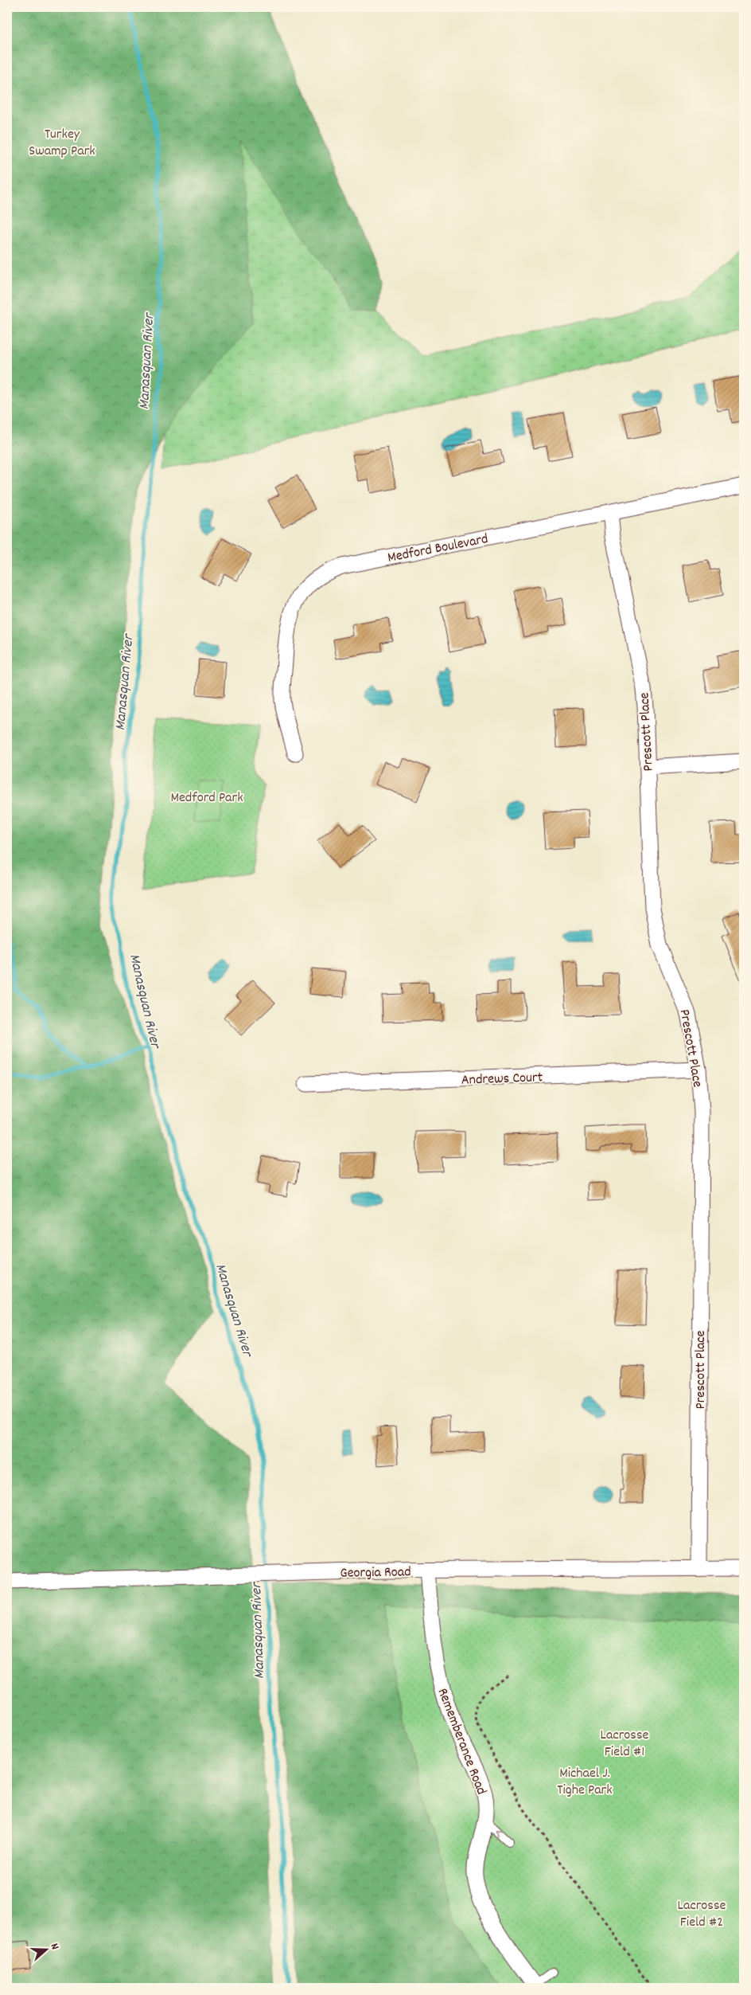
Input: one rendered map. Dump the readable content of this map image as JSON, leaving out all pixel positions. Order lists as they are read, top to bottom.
{
  "streets": {
    "street": [
      "Medford Boulevard",
      "Prescott Place",
      "Andrews Court",
      "Georgia Road",
      "Rememberance Road"
    ]
  },
  "crossings": [
    ["Medford Boulevard", "Prescott Place"],
    ["Prescott Place", "Andrews Court"],
    ["Prescott Place", "Georgia Road"],
    ["Georgia Road", "Rememberance Road"]
  ],
  "water": ["Manasquan River"],
  "parks": [
    "Turkey Swamp Park",
    "Medford Park",
    "Lacrosse Field #1",
    "Michael J. Tighe Park",
    "Lacrosse Field #2"
  ],
  "north": "right"
}
